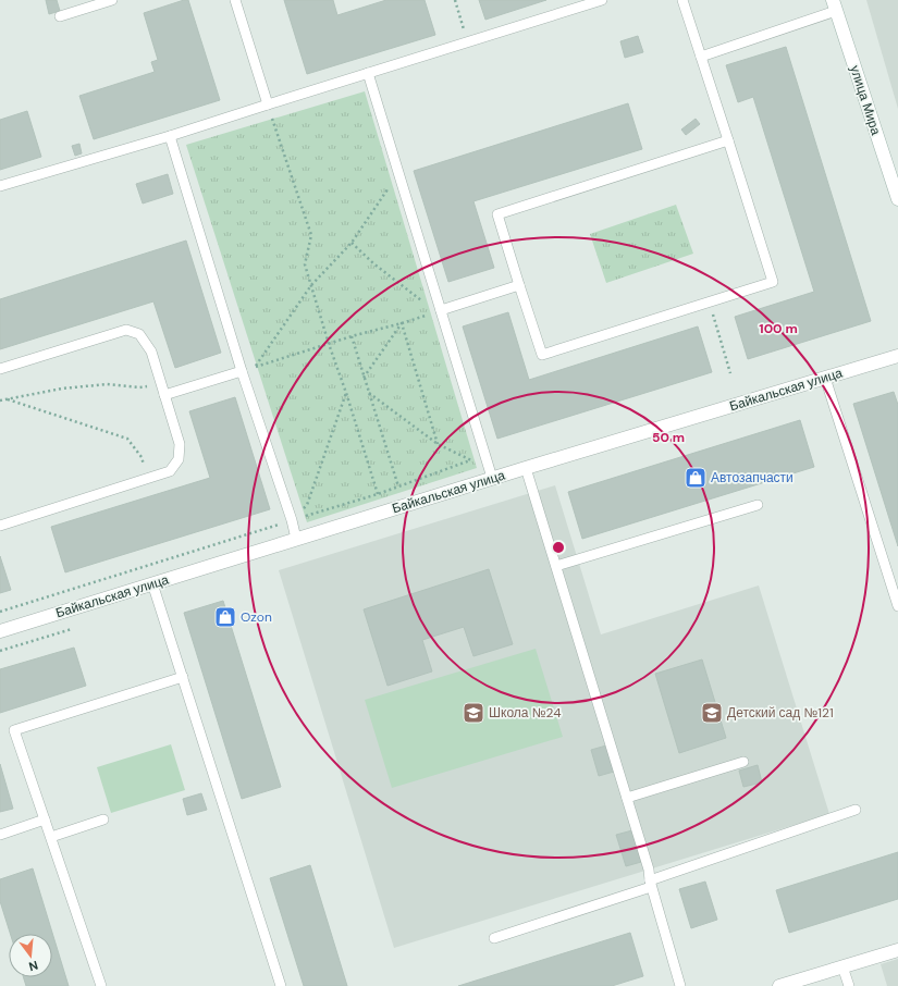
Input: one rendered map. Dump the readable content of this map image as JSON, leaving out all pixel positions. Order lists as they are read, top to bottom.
{
  "streets": {
    "street": ["улица Мира", "Байкальская улица"]
  },
  "places": {
    "shop": ["Автозапчасти", "Ozon"],
    "school or university": ["Школа №24", "Детский сад №121"]
  },
  "north": "bottom",
  "rings": ["100 m", "50 m"]
}
